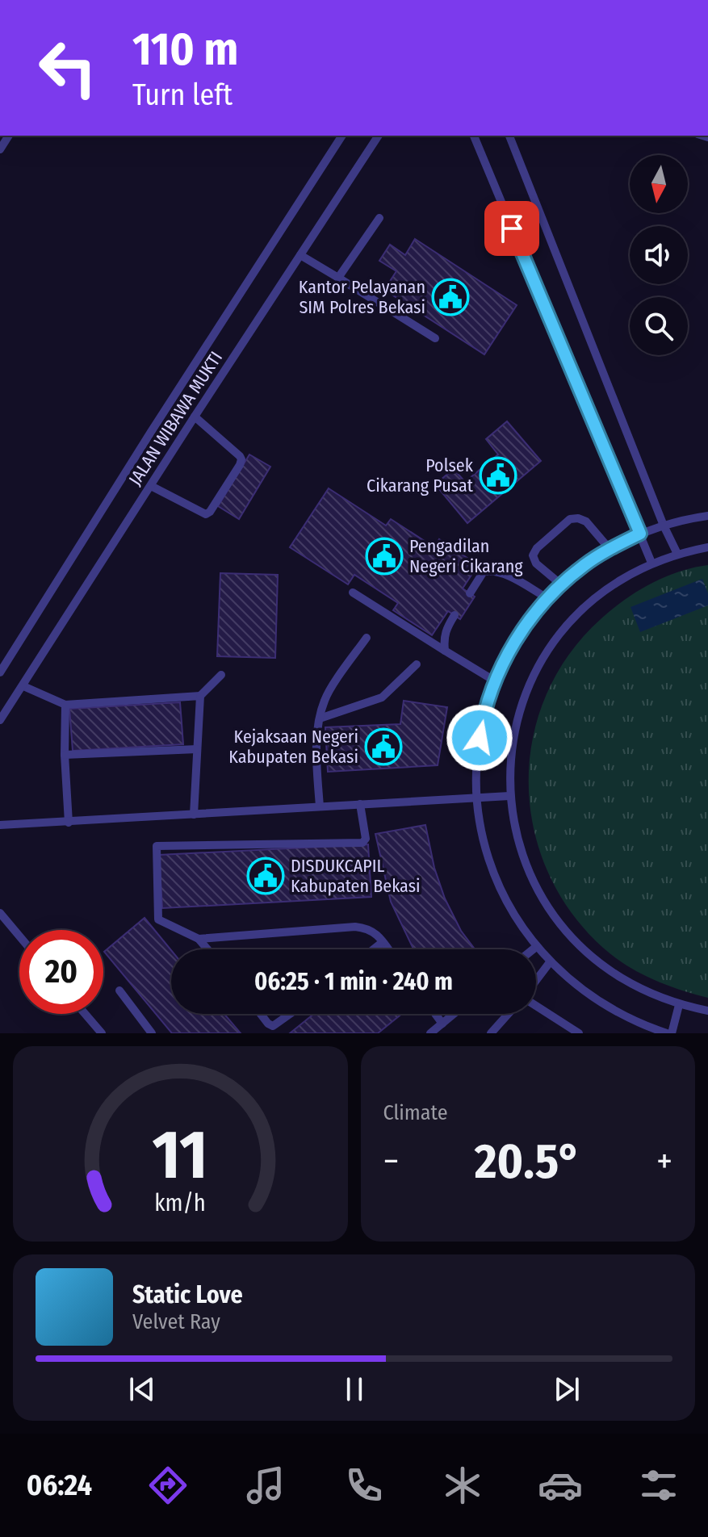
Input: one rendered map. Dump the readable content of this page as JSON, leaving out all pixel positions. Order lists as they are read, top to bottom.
{
  "streets": {
    "lane": ["JALAN WIBAWA MUKTI"]
  },
  "places": {
    "public building": [
      "Kantor Pelayanan SIM Polres Bekasi",
      "Polsek Cikarang Pusat",
      "Pengadilan Negeri Cikarang",
      "Kejaksaan Negeri Kabupaten Bekasi",
      "DISDUKCAPIL Kabupaten Bekasi"
    ]
  },
  "north": "bottom",
  "page": {
    "turn": ["110 m", "Turn left"],
    "limit": "20",
    "trip": "06:25 · 1 min · 240 m",
    "tile": "Climate",
    "heat": ["−", "20.5°", "+"],
    "song": ["Static Love", "Velvet Ray"],
    "tabs": "06:24",
    "gauge": ["11", "km/h"]
  }
}
